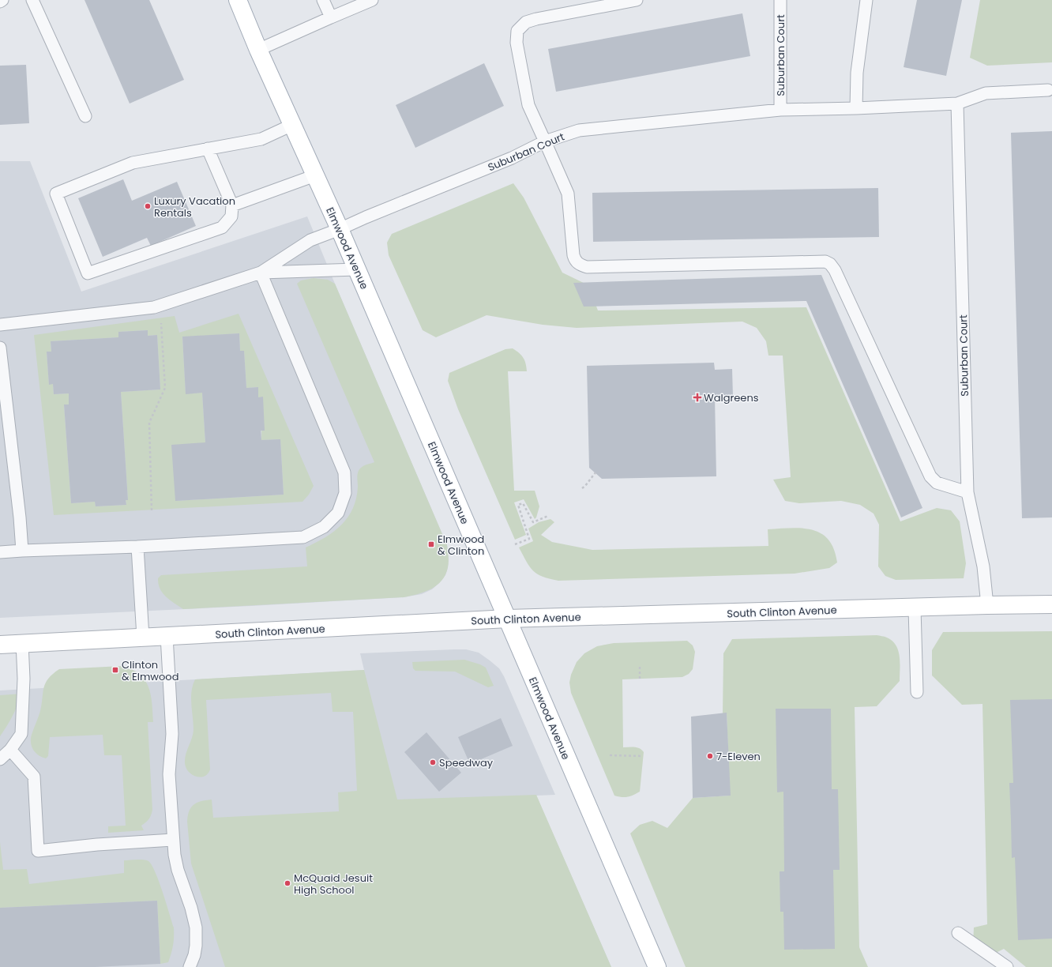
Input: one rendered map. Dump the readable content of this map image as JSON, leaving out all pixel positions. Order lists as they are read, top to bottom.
{
  "streets": {
    "main road": ["Elmwood Avenue", "South Clinton Avenue"],
    "lane": ["Suburban Court"]
  },
  "crossings": [
    ["Suburban Court", "Elmwood Avenue"],
    ["Suburban Court", "South Clinton Avenue"],
    ["Elmwood Avenue", "South Clinton Avenue"]
  ],
  "places": {
    "other": [
      "Luxury Vacation Rentals",
      "7-Eleven",
      "Speedway",
      "McQuaid Jesuit High School"
    ],
    "health": ["Walgreens"],
    "transit": ["Elmwood & Clinton", "Clinton & Elmwood"]
  }
}
